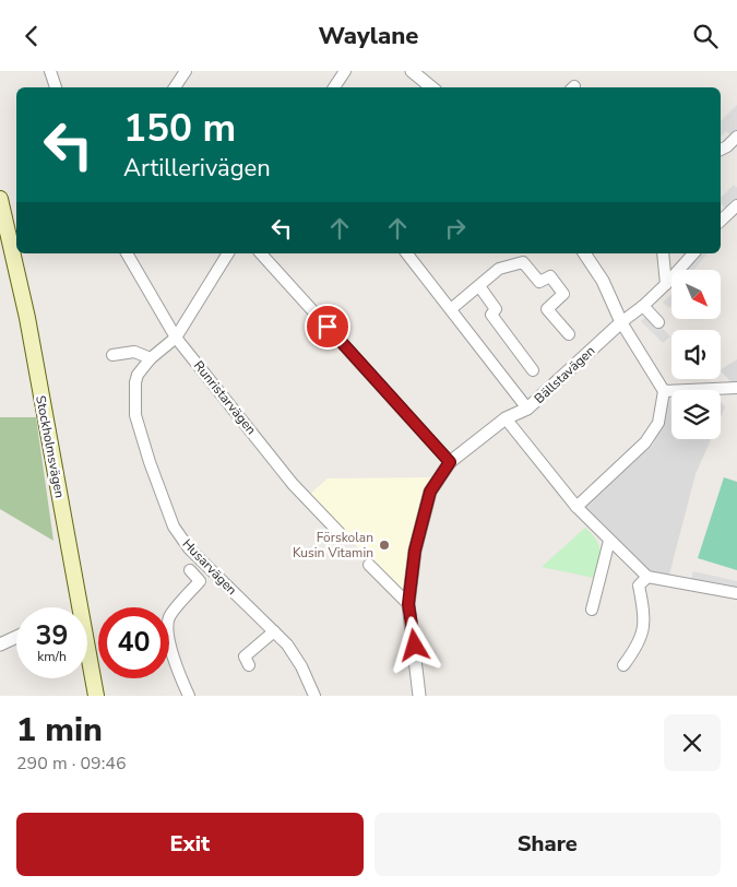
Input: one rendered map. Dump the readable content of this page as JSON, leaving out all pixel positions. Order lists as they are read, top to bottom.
{
  "streets": {
    "main road": ["Stockholmsvägen"],
    "street": ["Bällstavägen", "Runristarvägen", "Husarvägen"]
  },
  "crossings": [
    ["Runristarvägen", "Husarvägen"]
  ],
  "places": ["Förskolan Kusin Vitamin"],
  "north": "bottom right",
  "page": {
    "header": "Waylane",
    "turn": ["150 m", "Artillerivägen"],
    "speed": "39 km/h",
    "limit": "40",
    "heading": ["1 min", "290 m · 09:46"],
    "buttons": ["Exit", "Share"]
  }
}
